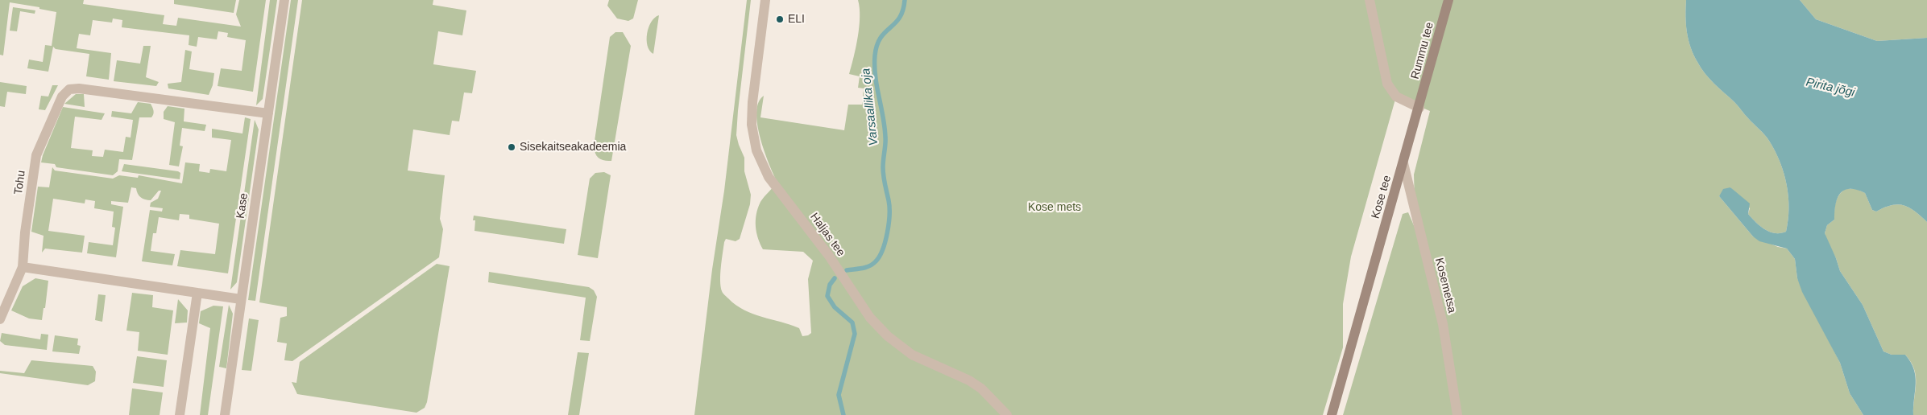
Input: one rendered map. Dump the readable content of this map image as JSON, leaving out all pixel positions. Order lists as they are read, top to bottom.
{
  "streets": {
    "main road": ["Rummu tee", "Kose tee"],
    "street": [
      "Tohu",
      "Kase",
      "Haljas tee",
      "Kosemetsa"
    ]
  },
  "crossings": [
    ["Rummu tee", "Kose tee"],
    ["Tohu", "Kase"],
    ["Kose tee", "Kosemetsa"]
  ],
  "water": ["Pirita jõgi", "Varsaallika oja"],
  "parks": ["Kose mets"],
  "places": ["ELI", "Sisekaitseakadeemia"]
}
